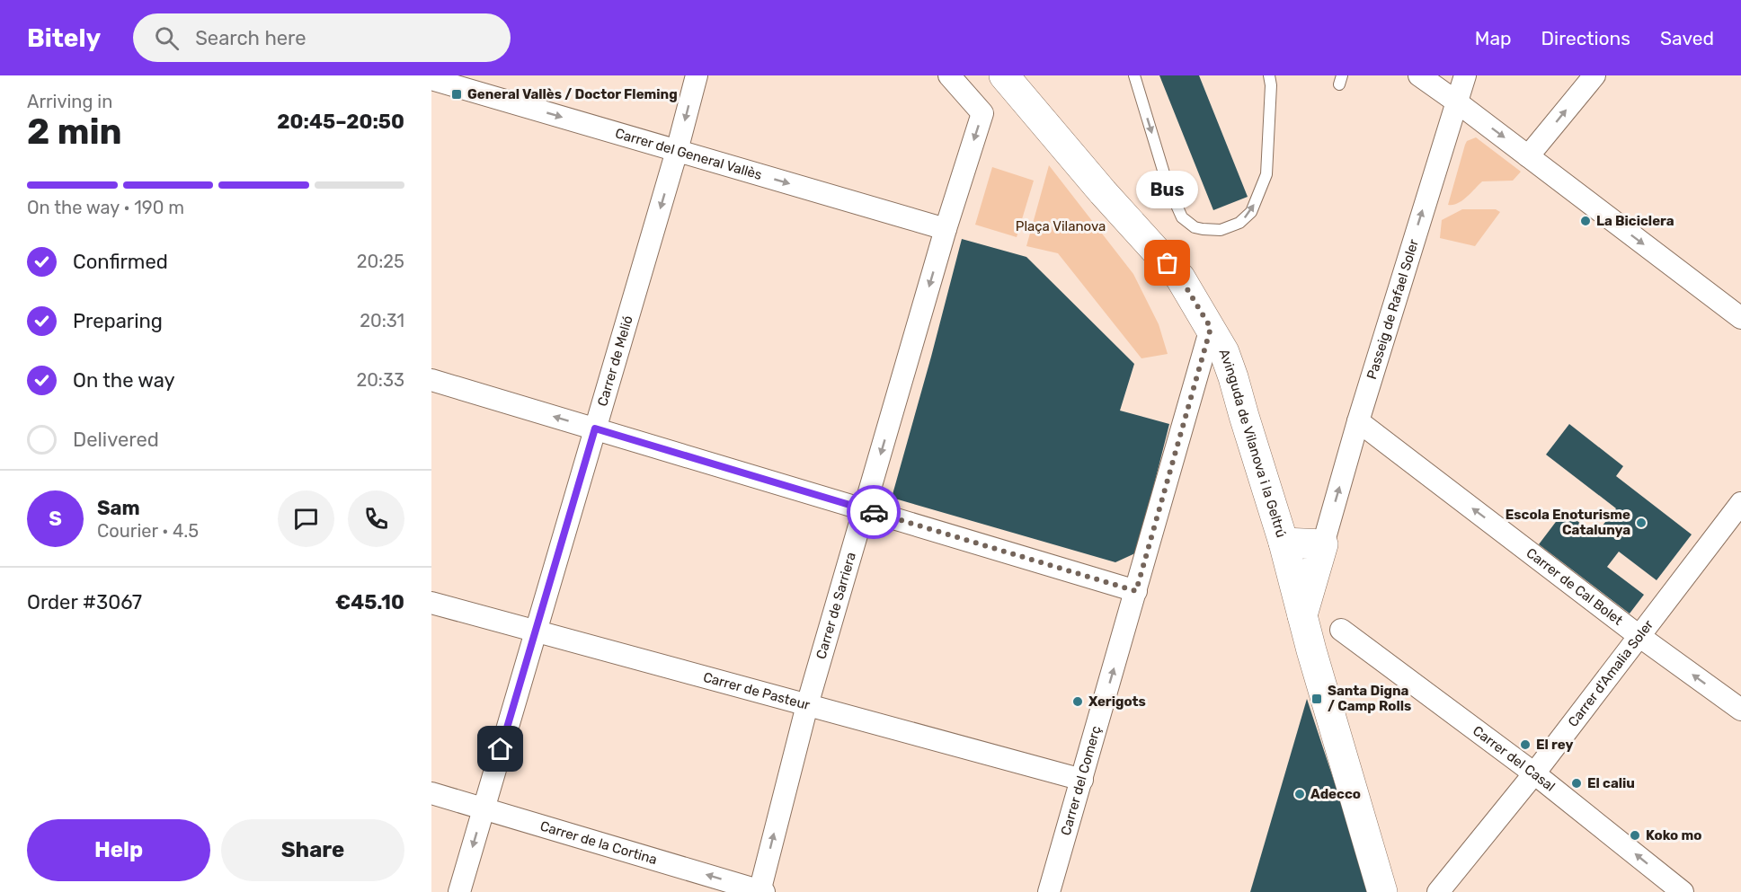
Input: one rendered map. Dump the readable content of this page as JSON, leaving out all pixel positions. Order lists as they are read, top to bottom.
{
  "streets": {
    "street": [
      "Carrer del General Vallès",
      "Passeig de Rafael Soler",
      "Carrer de Melió",
      "Avinguda de Vilanova i la Geltrú",
      "Carrer de Cal Bolet",
      "Carrer de Sarriera",
      "Carrer d'Amalia Soler",
      "Carrer de Pasteur",
      "Carrer del Casal",
      "Carrer del Comerç",
      "Carrer de la Cortina"
    ]
  },
  "crossings": [
    ["Carrer del General Vallès", "Carrer de Melió"],
    ["Carrer del General Vallès", "Carrer de Sarriera"],
    ["Passeig de Rafael Soler", "Carrer de Cal Bolet"],
    ["Carrer de Melió", "Carrer de Pasteur"],
    ["Carrer de Melió", "Carrer de la Cortina"],
    ["Avinguda de Vilanova i la Geltrú", "Carrer del Comerç"],
    ["Carrer de Cal Bolet", "Carrer d'Amalia Soler"],
    ["Carrer de Sarriera", "Carrer de Pasteur"],
    ["Carrer de Sarriera", "Carrer de la Cortina"],
    ["Carrer d'Amalia Soler", "Carrer del Casal"],
    ["Carrer de Pasteur", "Carrer del Comerç"]
  ],
  "one_way": [
    "Carrer del General Vallès",
    "Passeig de Rafael Soler",
    "Carrer de Melió",
    "Carrer de Cal Bolet",
    "Carrer del Casal",
    "Carrer de la Cortina"
  ],
  "parks": ["Plaça Vilanova"],
  "places": {
    "transit": ["General Vallès / Doctor Fleming", "Santa Digna / Camp Rolls"],
    "other": [
      "La Biciclera",
      "Bus",
      "Escola Enoturisme Catalunya",
      "Xerigots",
      "El rey",
      "El caliu",
      "Adecco",
      "Koko mo"
    ]
  },
  "page": {
    "header": "Bitely",
    "search": "Search here",
    "nav": ["Map", "Directions", "Saved"],
    "heading": ["2 min", "Arriving in", "20:45–20:50"],
    "panel": [
      "Sam",
      "Courier · 4.5",
      "Order #3067",
      "€45.10"
    ],
    "bar": "On the way · 190 m",
    "bubble": "Bus",
    "list": [
      ["Confirmed", "20:25"],
      ["Preparing", "20:31"],
      ["On the way", "20:33"],
      "Delivered"
    ],
    "round": "S",
    "buttons": ["Help", "Share"]
  }
}
